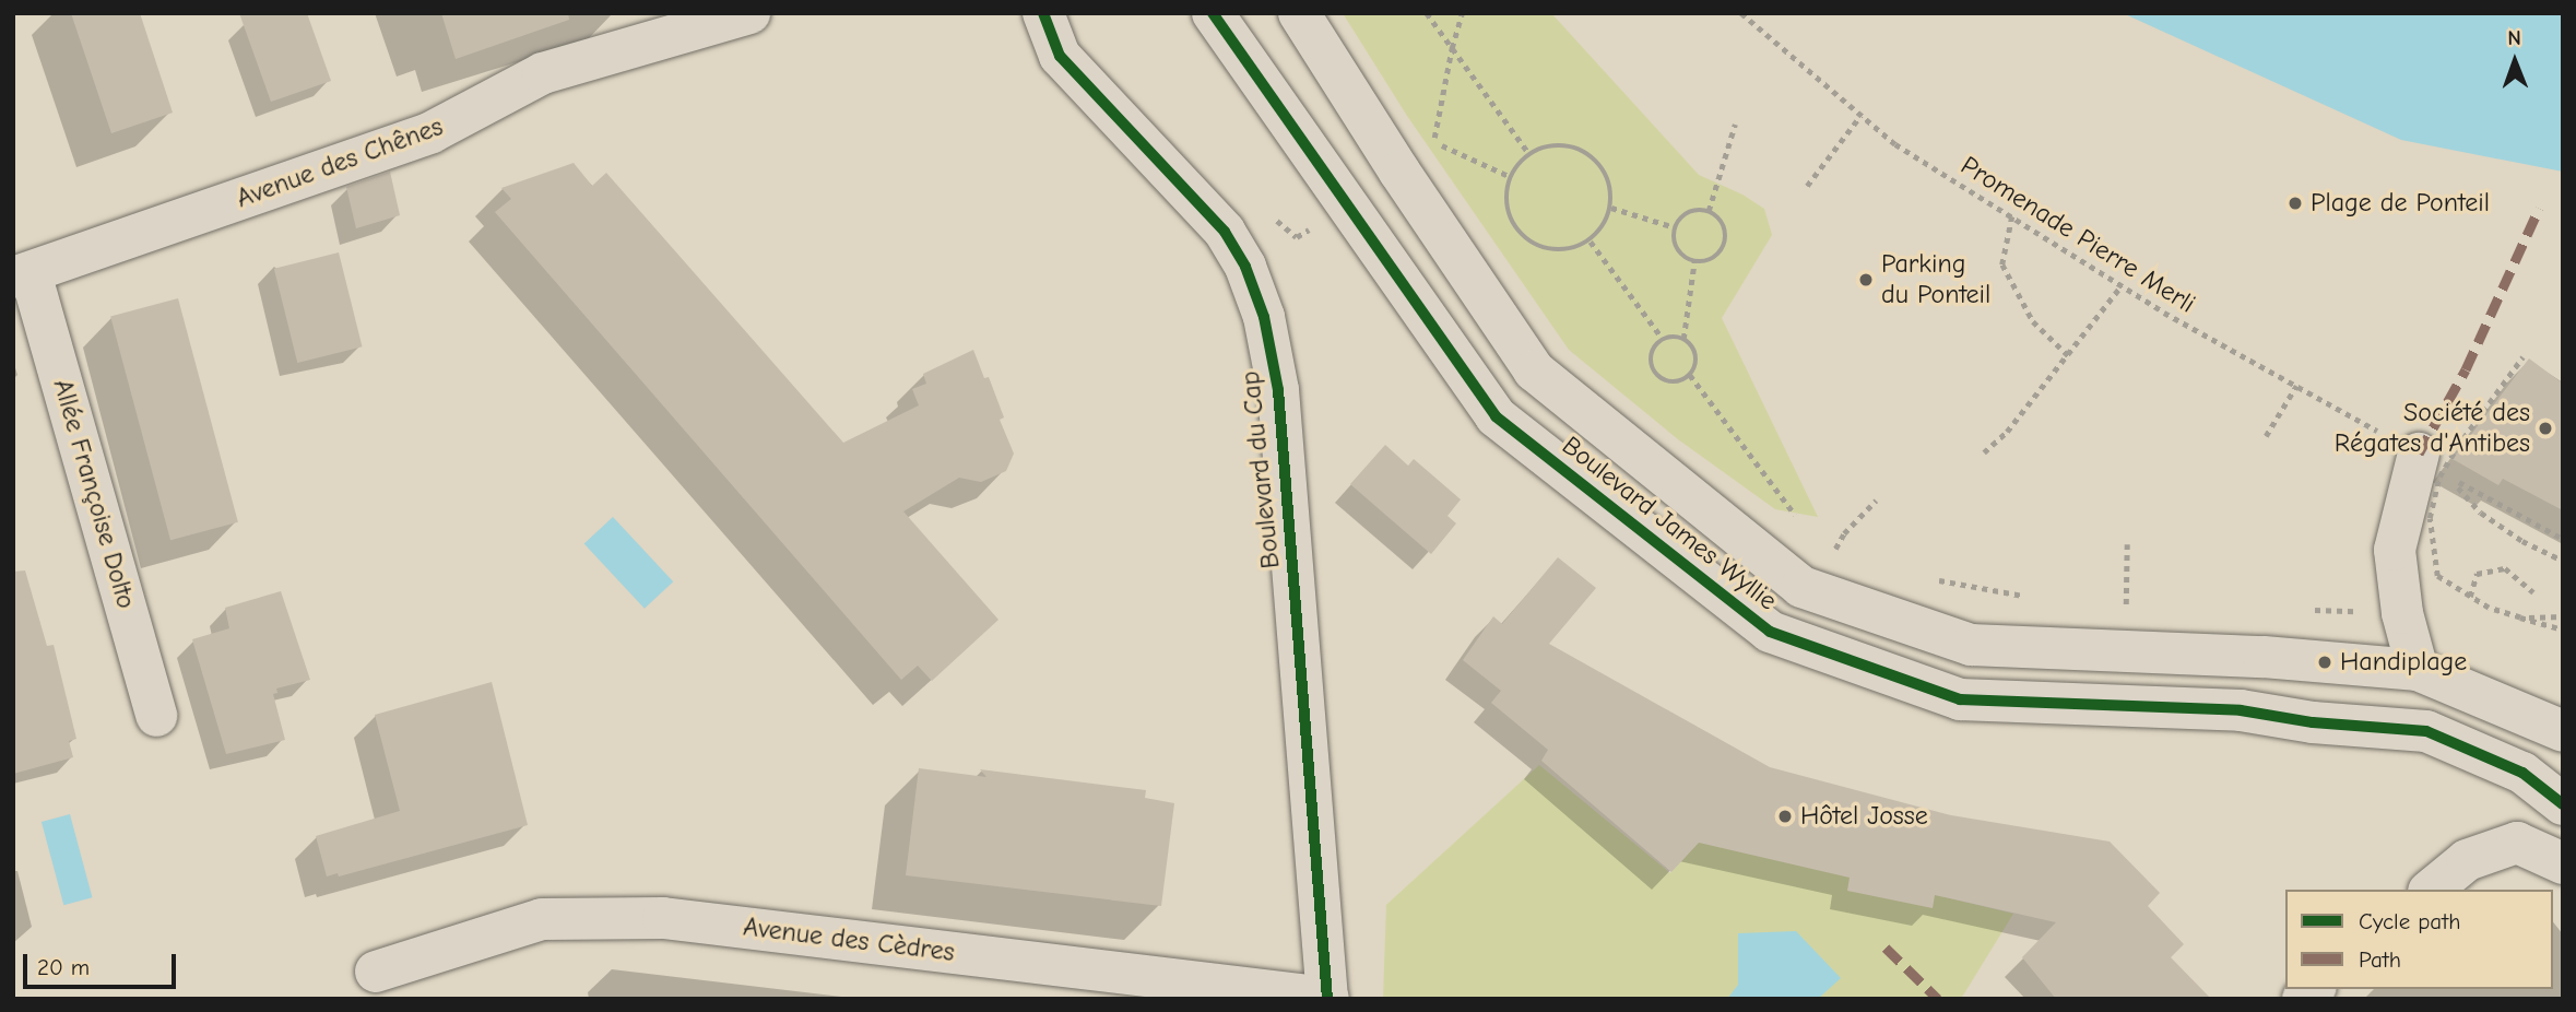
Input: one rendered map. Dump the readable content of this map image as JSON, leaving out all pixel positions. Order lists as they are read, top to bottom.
{
  "streets": {
    "street": [
      "Avenue des Chênes",
      "Boulevard du Cap",
      "Allée Françoise Dolto",
      "Boulevard James Wyllie",
      "Avenue des Cèdres"
    ],
    "path": ["Promenade Pierre Merli"]
  },
  "crossings": [
    ["Avenue des Chênes", "Allée Françoise Dolto"],
    ["Boulevard du Cap", "Avenue des Cèdres"]
  ],
  "places": [
    "Plage de Ponteil",
    "Parking du Ponteil",
    "Société des Régates d'Antibes",
    "Handiplage",
    "Hôtel Josse"
  ],
  "legend": ["Cycle path", "Path"],
  "scale_bar": "20 m",
  "north": "top"
}
